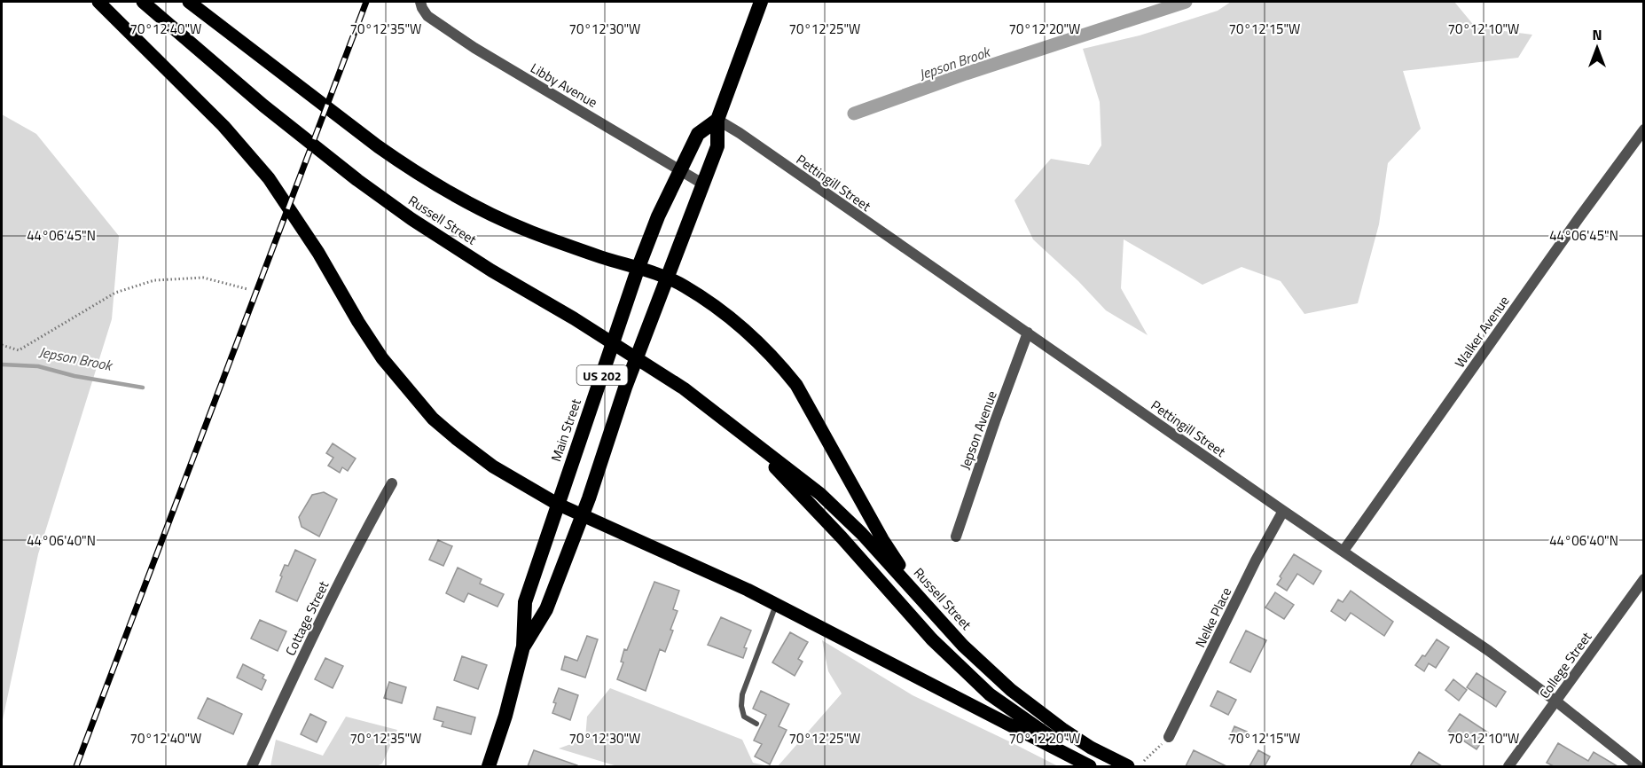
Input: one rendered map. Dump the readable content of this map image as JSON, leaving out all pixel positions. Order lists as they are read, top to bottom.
{
  "streets": {
    "highway": ["US 202", "Main Street"],
    "main road": ["Russell Street"],
    "street": [
      "Libby Avenue",
      "Pettingill Street",
      "Walker Avenue",
      "Jepson Avenue",
      "Nelke Place",
      "Cottage Street",
      "College Street"
    ]
  },
  "crossings": [
    ["Libby Avenue", "Main Street"],
    ["Pettingill Street", "Walker Avenue"],
    ["Pettingill Street", "Main Street"],
    ["Pettingill Street", "Jepson Avenue"],
    ["Pettingill Street", "Nelke Place"],
    ["Pettingill Street", "College Street"]
  ],
  "water": ["Jepson Brook"],
  "north": "top",
  "coordinates": [
    "70°12'40\"W",
    "70°12'35\"W",
    "70°12'30\"W",
    "70°12'25\"W",
    "70°12'20\"W",
    "70°12'15\"W",
    "70°12'10\"W",
    "44°06'45\"N",
    "44°06'40\"N"
  ]
}
